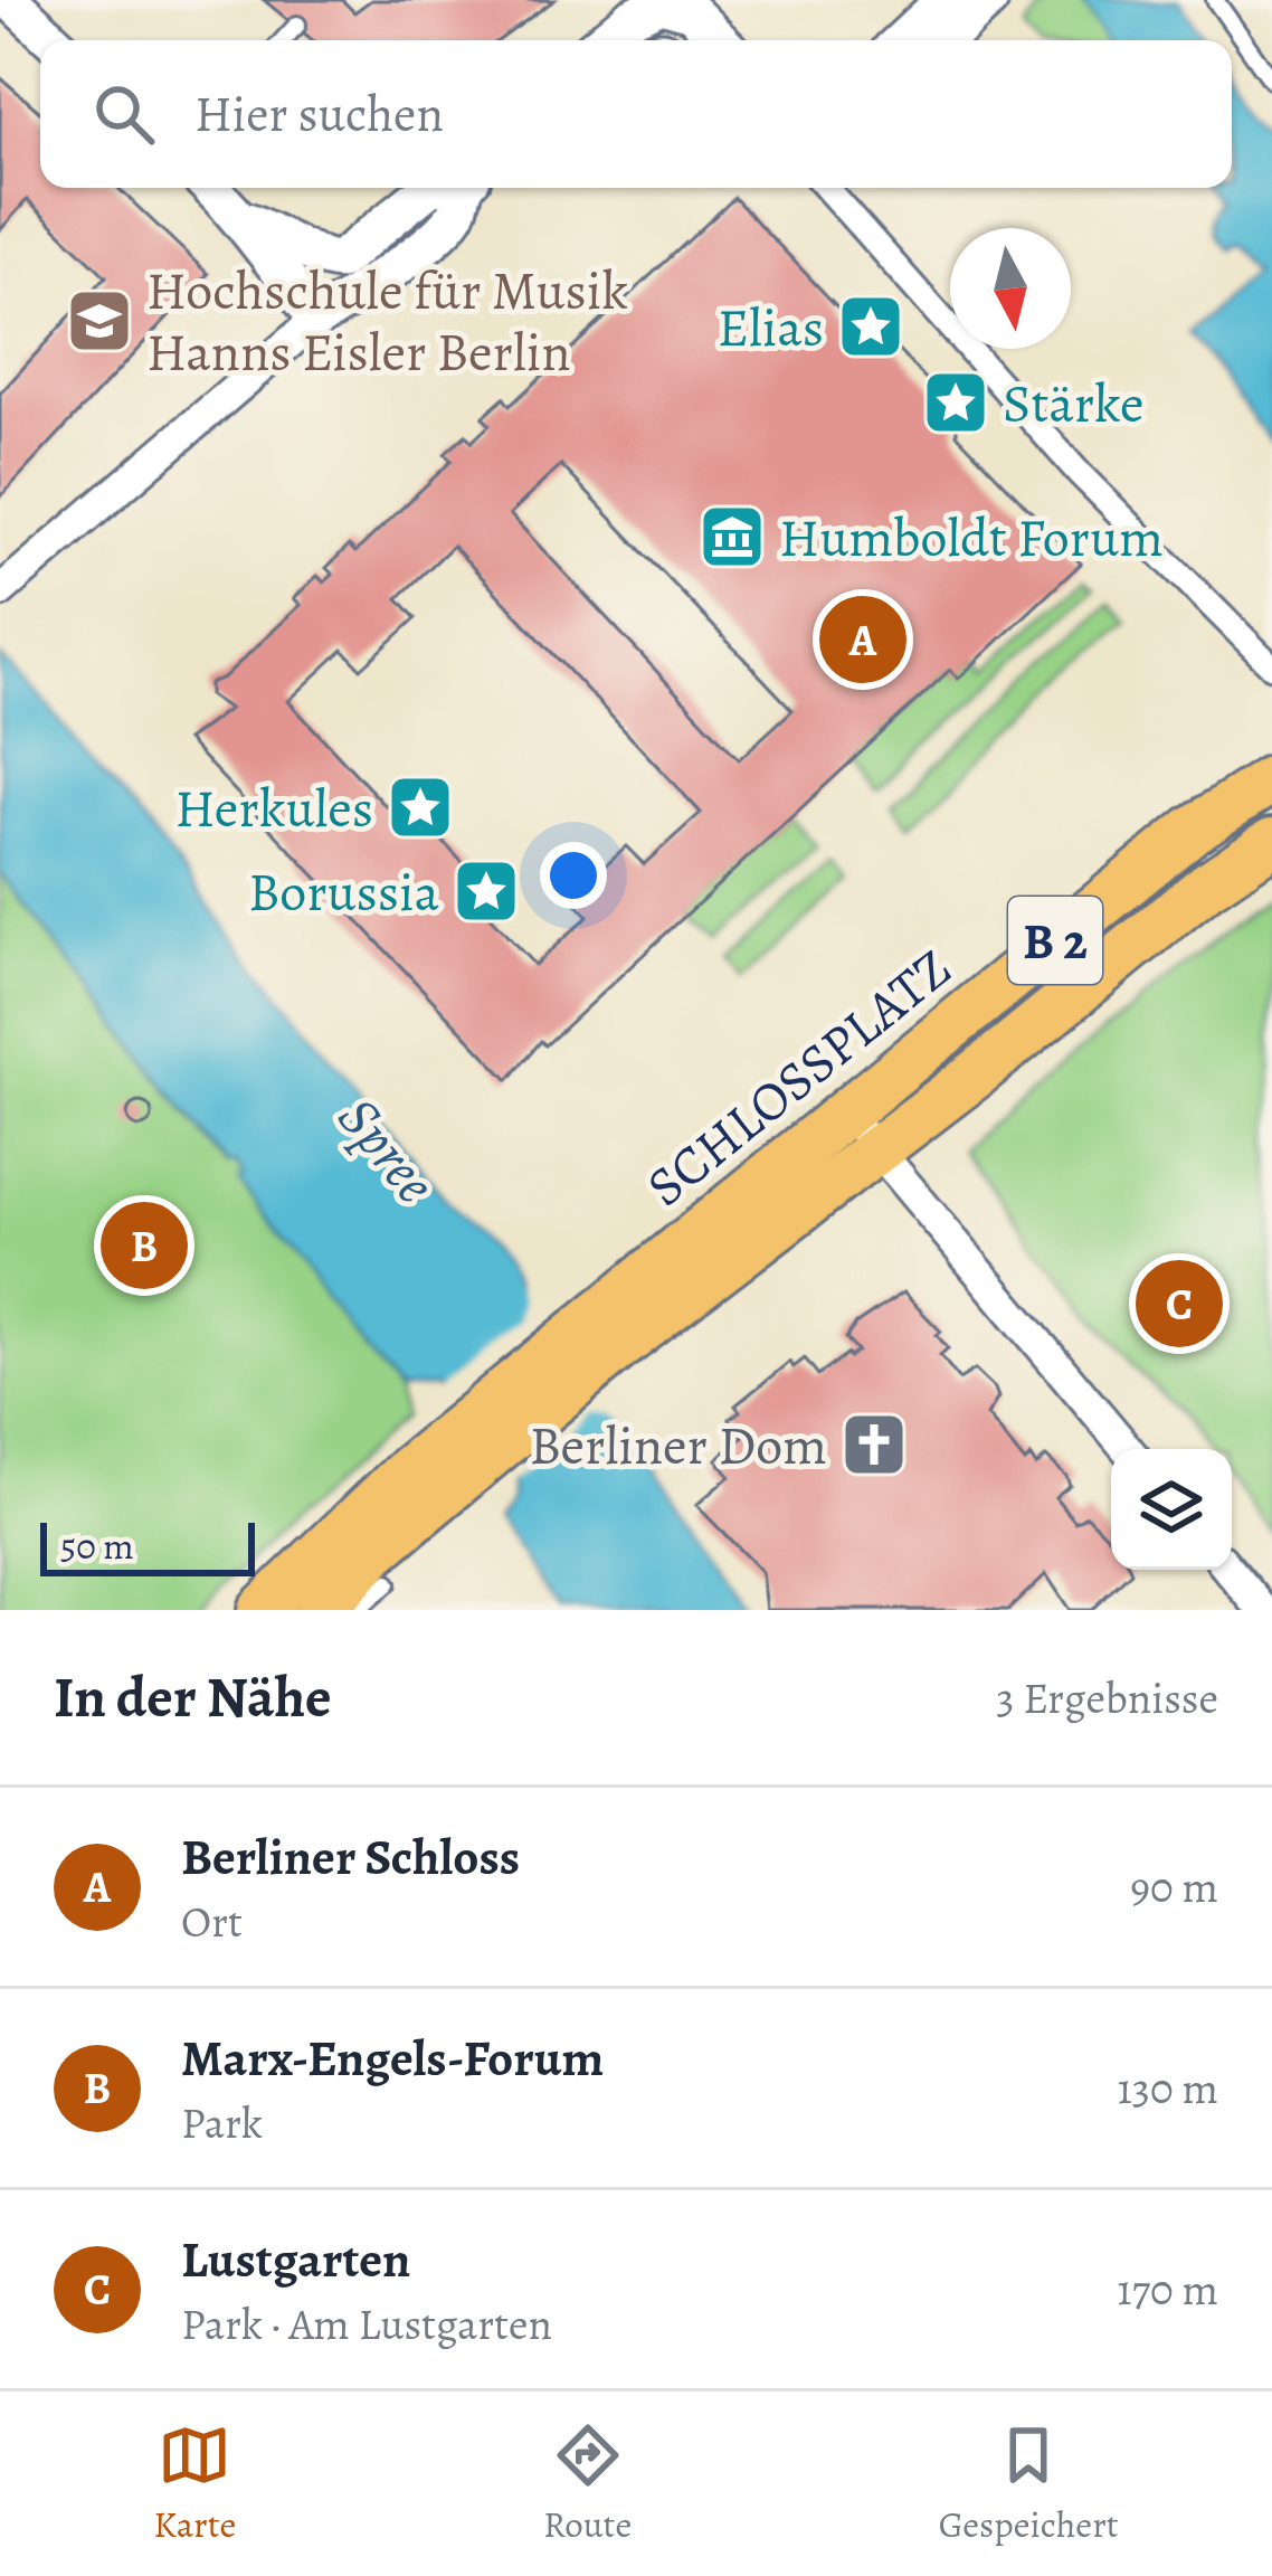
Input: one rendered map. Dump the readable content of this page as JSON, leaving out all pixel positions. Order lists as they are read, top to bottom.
{
  "streets": {
    "main road": ["B 2", "SCHLOSSPLATZ"]
  },
  "crossings": [
    ["B 2", "SCHLOSSPLATZ"]
  ],
  "water": ["Spree"],
  "places": {
    "school or university": ["Hochschule für Musik Hanns Eisler Berlin"],
    "place": [
      "Elias",
      "Stärke",
      "Herkules",
      "Borussia"
    ],
    "museum": ["Humboldt Forum"],
    "church": ["Berliner Dom"]
  },
  "scale_bar": "50 m",
  "north": "bottom",
  "page": {
    "search": "Hier suchen",
    "pins": ["A", "B", "C"],
    "scale": "50 m",
    "heading": ["In der Nähe", "3 Ergebnisse"],
    "list": [
      {
        "mark": "A",
        "name": "Berliner Schloss",
        "note": "Ort",
        "value": "90 m"
      },
      {
        "mark": "B",
        "name": "Marx-Engels-Forum",
        "note": "Park",
        "value": "130 m"
      },
      {
        "mark": "C",
        "name": "Lustgarten",
        "note": "Park · Am Lustgarten",
        "value": "170 m"
      }
    ],
    "nav": ["Karte", "Route", "Gespeichert"]
  }
}
